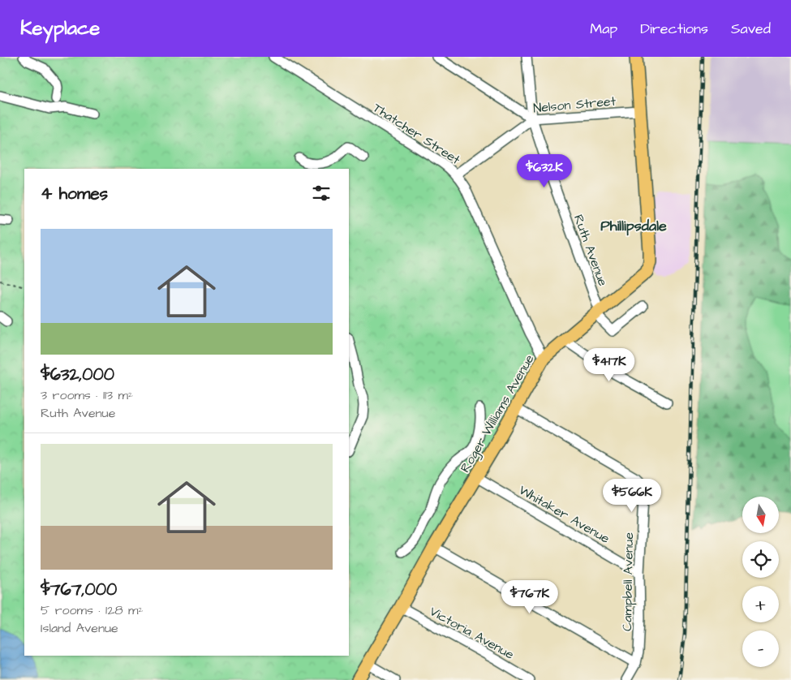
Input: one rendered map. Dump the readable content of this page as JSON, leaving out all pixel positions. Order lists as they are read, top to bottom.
{
  "streets": {
    "main road": ["Roger Williams Avenue"],
    "street": [
      "Nelson Street",
      "Thatcher Street",
      "Ruth Avenue",
      "Whitaker Avenue",
      "Campbell Avenue",
      "Victoria Avenue"
    ]
  },
  "crossings": [
    ["Nelson Street", "Thatcher Street"],
    ["Nelson Street", "Ruth Avenue"],
    ["Nelson Street", "Roger Williams Avenue"],
    ["Thatcher Street", "Roger Williams Avenue"],
    ["Ruth Avenue", "Roger Williams Avenue"],
    ["Roger Williams Avenue", "Whitaker Avenue"],
    ["Roger Williams Avenue", "Campbell Avenue"],
    ["Roger Williams Avenue", "Victoria Avenue"],
    ["Whitaker Avenue", "Campbell Avenue"]
  ],
  "districts": ["Phillipsdale"],
  "north": "bottom",
  "page": {
    "header": "Keyplace",
    "nav": ["Map", "Directions", "Saved"],
    "price": [
      "$632K",
      "$417K",
      "$566K",
      "$767K"
    ],
    "heading": "4 homes",
    "list": [
      {
        "name": "$632,000",
        "note": "3 rooms · 113 m² · Ruth Avenue"
      },
      {
        "name": "$767,000",
        "note": "5 rooms · 128 m² · Island Avenue"
      }
    ],
    "map_buttons": ["+", "−"]
  }
}
